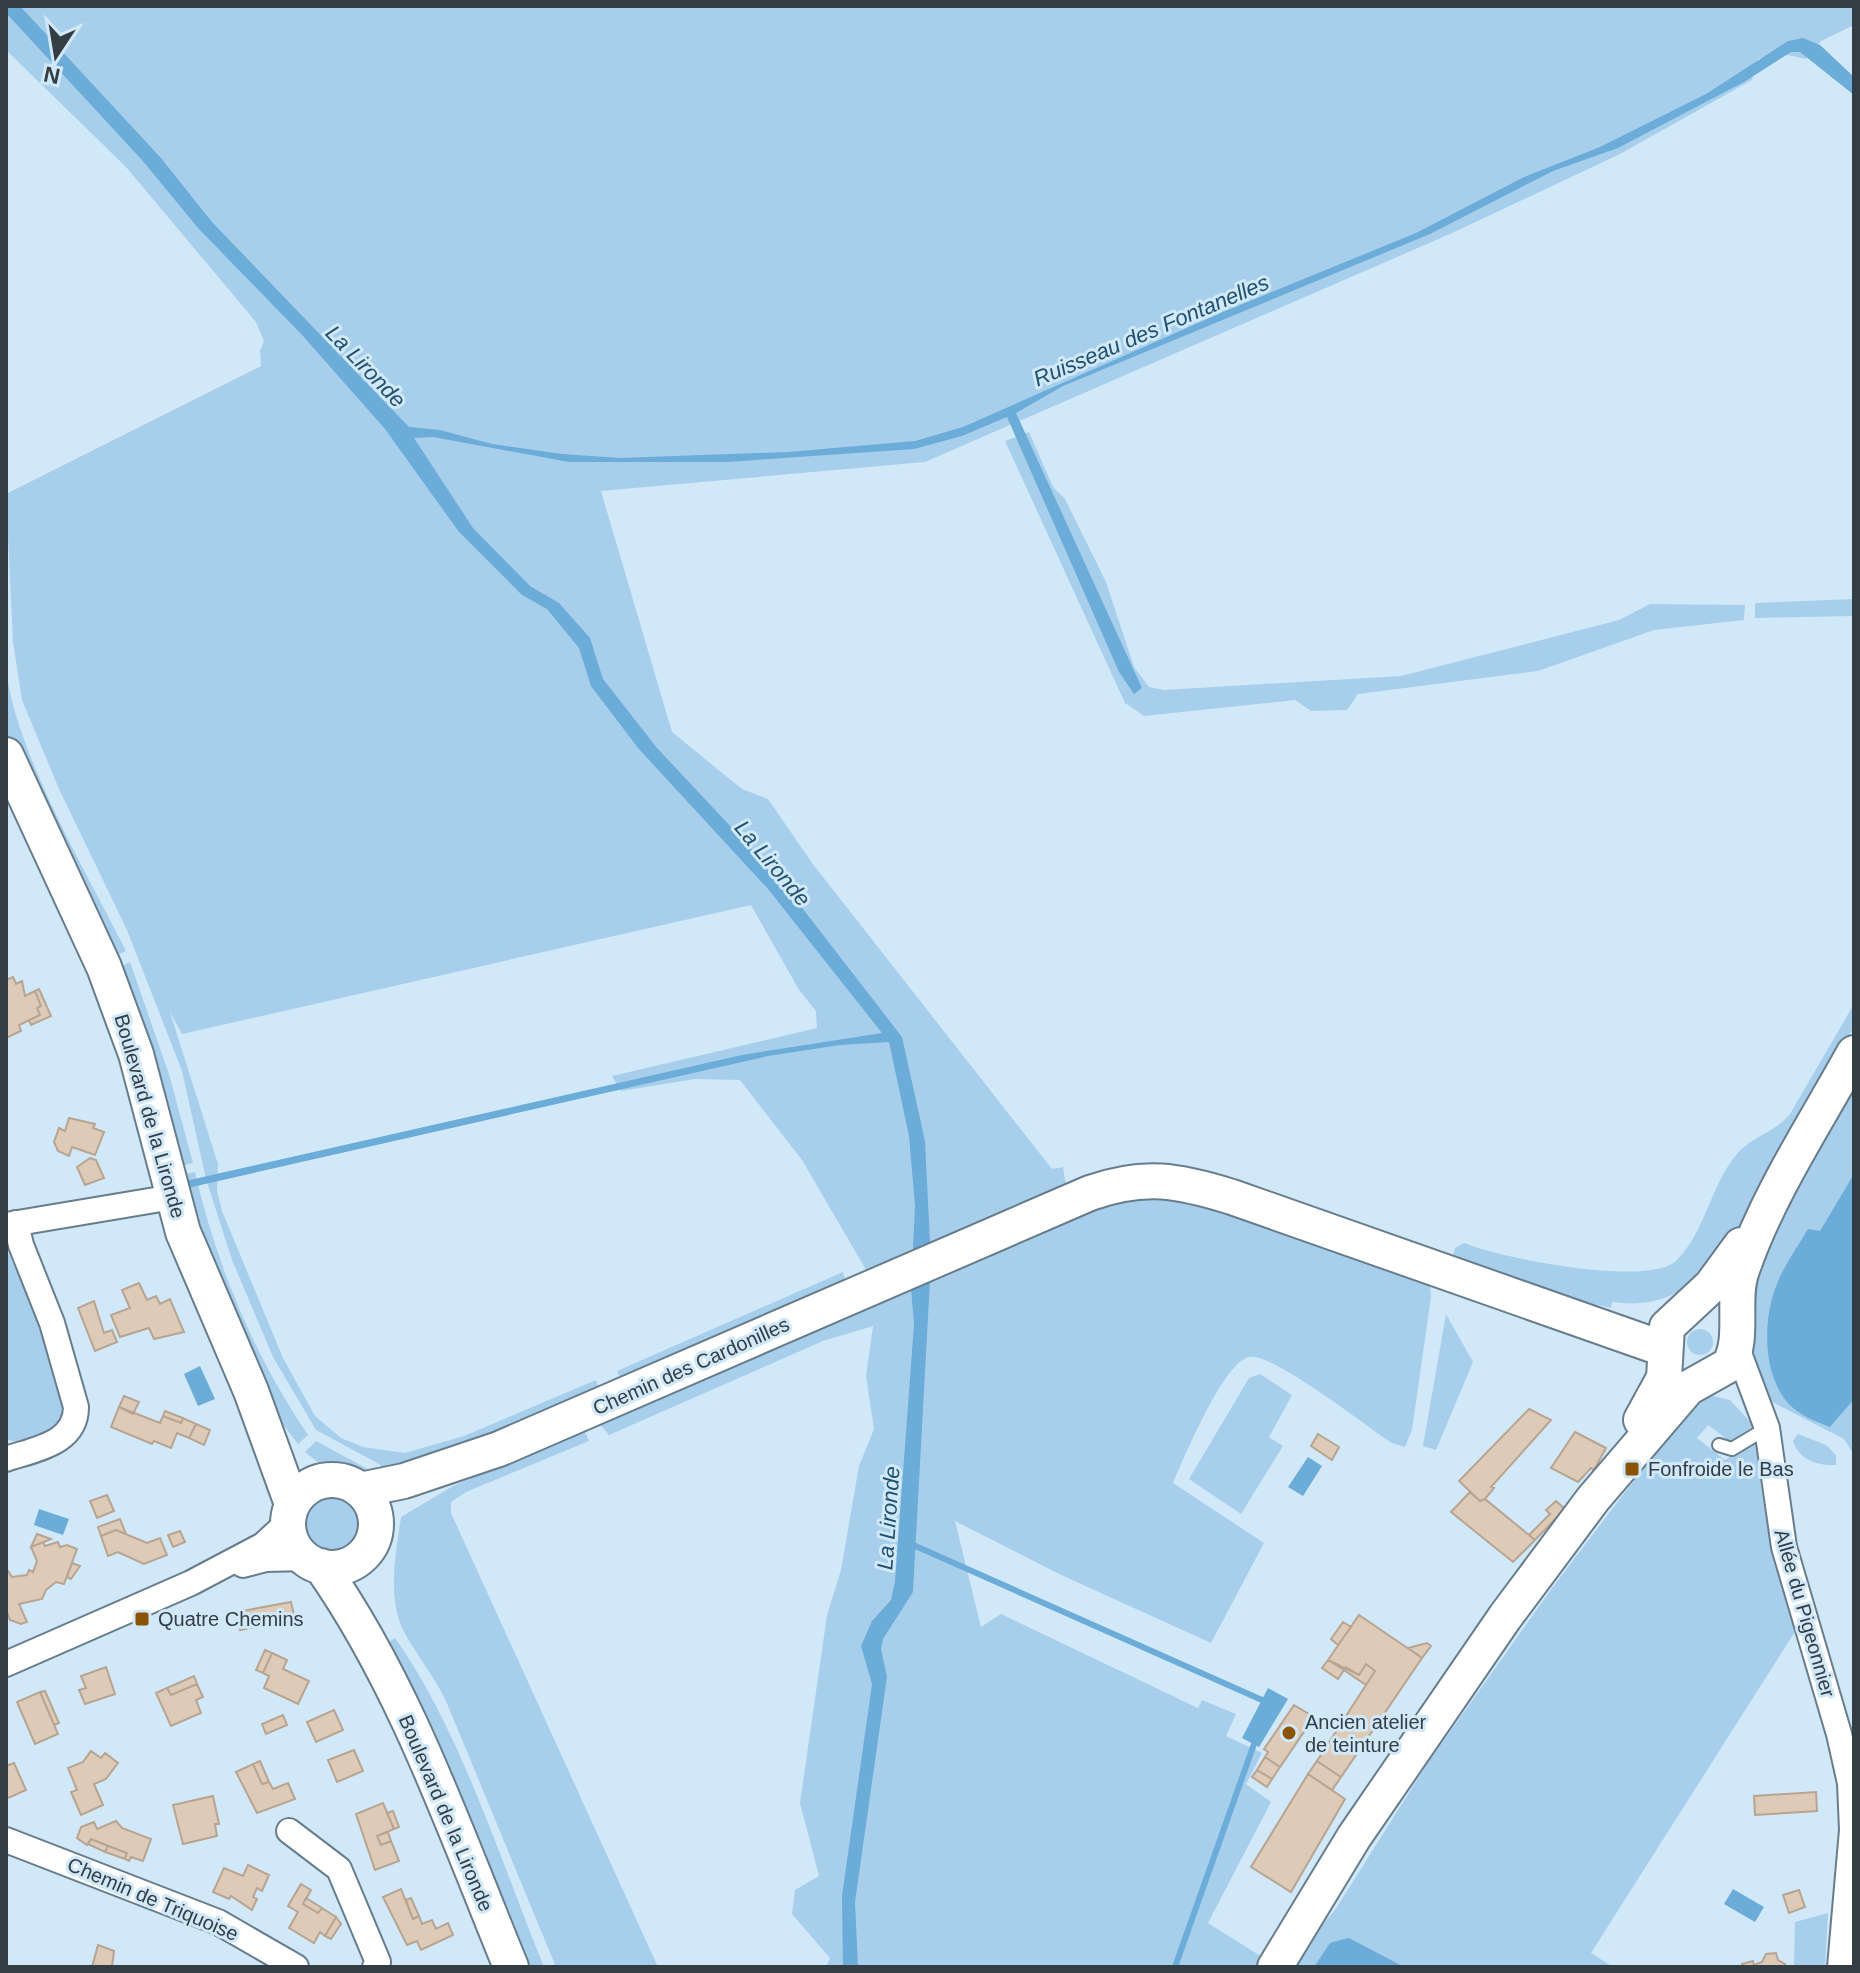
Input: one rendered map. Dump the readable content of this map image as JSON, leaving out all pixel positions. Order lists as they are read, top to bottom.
{
  "streets": {
    "street": [
      "Boulevard de la Lironde",
      "Chemin des Cardonilles",
      "Allée du Pigeonnier",
      "Chemin de Triquoise"
    ]
  },
  "crossings": [
    ["Boulevard de la Lironde", "Chemin des Cardonilles"]
  ],
  "water": ["Ruisseau des Fontanelles", "La Lironde"],
  "places": {
    "transit": ["Fonfroide le Bas", "Quatre Chemins"],
    "other": ["Ancien atelier de teinture"]
  },
  "north": "bottom"
}
